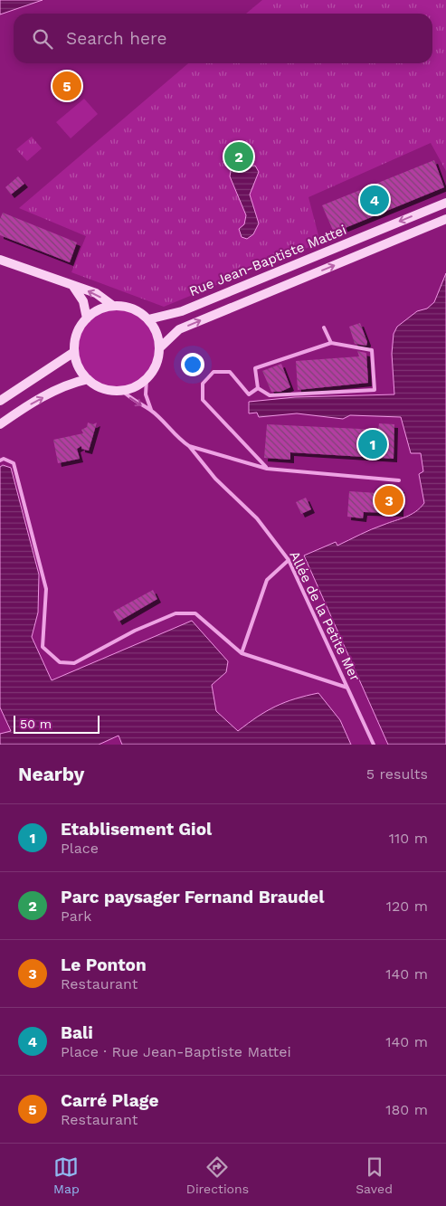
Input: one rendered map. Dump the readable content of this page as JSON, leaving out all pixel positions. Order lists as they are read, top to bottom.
{
  "streets": {
    "main road": ["Rue Jean-Baptiste Mattei"],
    "lane": ["Allée de la Petite Mer"]
  },
  "scale_bar": "50 m",
  "page": {
    "search": "Search here",
    "pins": [
      "5",
      "2",
      "4",
      "1",
      "3"
    ],
    "scale": "50 m",
    "heading": ["Nearby", "5 results"],
    "list": [
      {
        "mark": "1",
        "name": "Etablisement Giol",
        "note": "Place",
        "value": "110 m"
      },
      {
        "mark": "2",
        "name": "Parc paysager Fernand Braudel",
        "note": "Park",
        "value": "120 m"
      },
      {
        "mark": "3",
        "name": "Le Ponton",
        "note": "Restaurant",
        "value": "140 m"
      },
      {
        "mark": "4",
        "name": "Bali",
        "note": "Place · Rue Jean-Baptiste Mattei",
        "value": "140 m"
      },
      {
        "mark": "5",
        "name": "Carré Plage",
        "note": "Restaurant",
        "value": "180 m"
      }
    ],
    "nav": ["Map", "Directions", "Saved"]
  }
}
